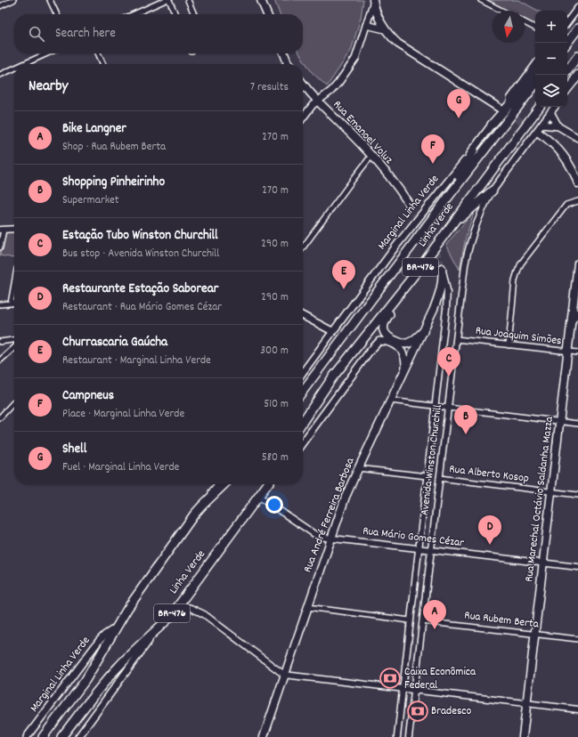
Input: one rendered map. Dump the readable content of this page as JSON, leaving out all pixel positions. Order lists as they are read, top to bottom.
{
  "streets": {
    "highway": ["Linha Verde", "BR-476"],
    "main road": [
      "Rua Emanoel Voluz",
      "Marginal Linha Verde",
      "Rua Marechal Octávio Saldanha Mazza",
      "Rua André Ferreira Barbosa"
    ],
    "street": [
      "Rua Joaquim Simões",
      "Avenida Winston Churchill",
      "Rua Alberto Kosop",
      "Rua Mário Gomes Cézar",
      "Rua Rubem Berta"
    ]
  },
  "crossings": [
    ["Linha Verde", "Rua Mário Gomes Cézar"],
    ["Rua Joaquim Simões", "Avenida Winston Churchill"],
    ["Rua Joaquim Simões", "Rua Marechal Octávio Saldanha Mazza"],
    ["Avenida Winston Churchill", "Rua Alberto Kosop"],
    ["Avenida Winston Churchill", "Rua André Ferreira Barbosa"],
    ["Avenida Winston Churchill", "Rua Mário Gomes Cézar"],
    ["Avenida Winston Churchill", "Rua Rubem Berta"],
    ["Rua Alberto Kosop", "Rua Marechal Octávio Saldanha Mazza"],
    ["Rua Marechal Octávio Saldanha Mazza", "Rua Mário Gomes Cézar"],
    ["Rua Marechal Octávio Saldanha Mazza", "Rua Rubem Berta"],
    ["Rua André Ferreira Barbosa", "Rua Mário Gomes Cézar"]
  ],
  "places": {
    "bank": ["Caixa Econômica Federal", "Bradesco"]
  },
  "north": "bottom",
  "page": {
    "map_buttons": ["+", "−"],
    "search": "Search here",
    "heading": ["Nearby", "7 results"],
    "pins": [
      "G",
      "F",
      "E",
      "C",
      "B",
      "D",
      "A"
    ],
    "list": [
      {
        "mark": "A",
        "name": "Bike Langner",
        "note": "Shop · Rua Rubem Berta",
        "value": "270 m"
      },
      {
        "mark": "B",
        "name": "Shopping Pinheirinho",
        "note": "Supermarket",
        "value": "270 m"
      },
      {
        "mark": "C",
        "name": "Estação Tubo Winston Churchill",
        "note": "Bus stop · Avenida Winston Churchill",
        "value": "290 m"
      },
      {
        "mark": "D",
        "name": "Restaurante Estação Saborear",
        "note": "Restaurant · Rua Mário Gomes Cézar",
        "value": "290 m"
      },
      {
        "mark": "E",
        "name": "Churrascaria Gaúcha",
        "note": "Restaurant · Marginal Linha Verde",
        "value": "300 m"
      },
      {
        "mark": "F",
        "name": "Campneus",
        "note": "Place · Marginal Linha Verde",
        "value": "510 m"
      },
      {
        "mark": "G",
        "name": "Shell",
        "note": "Fuel · Marginal Linha Verde",
        "value": "580 m"
      }
    ]
  }
}
